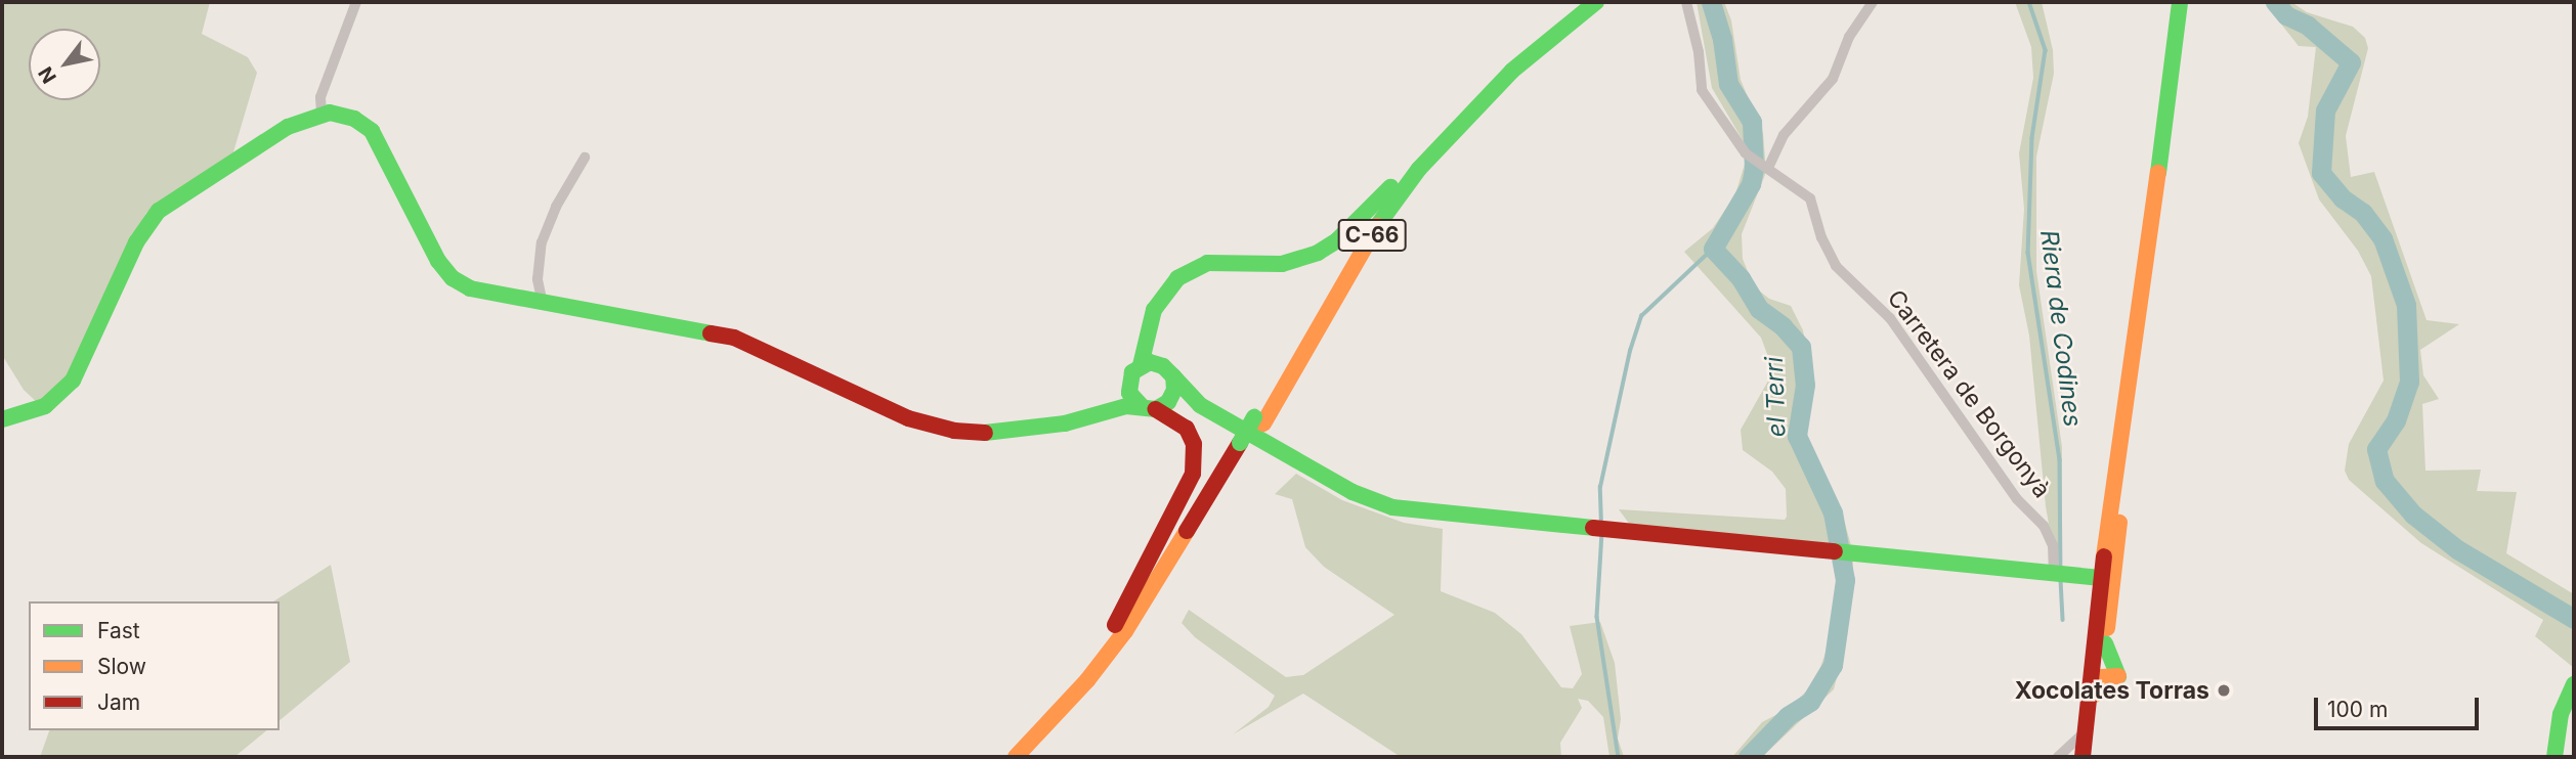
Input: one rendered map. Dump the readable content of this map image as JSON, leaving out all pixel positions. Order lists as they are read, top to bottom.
{
  "streets": {
    "main road": ["C-66"],
    "street": ["Carretera de Borgonyà"]
  },
  "water": ["Riera de Codines", "el Terri"],
  "places": ["Xocolates Torras"],
  "legend": ["Fast", "Slow", "Jam"],
  "scale_bar": "100 m",
  "north": "bottom left"
}
